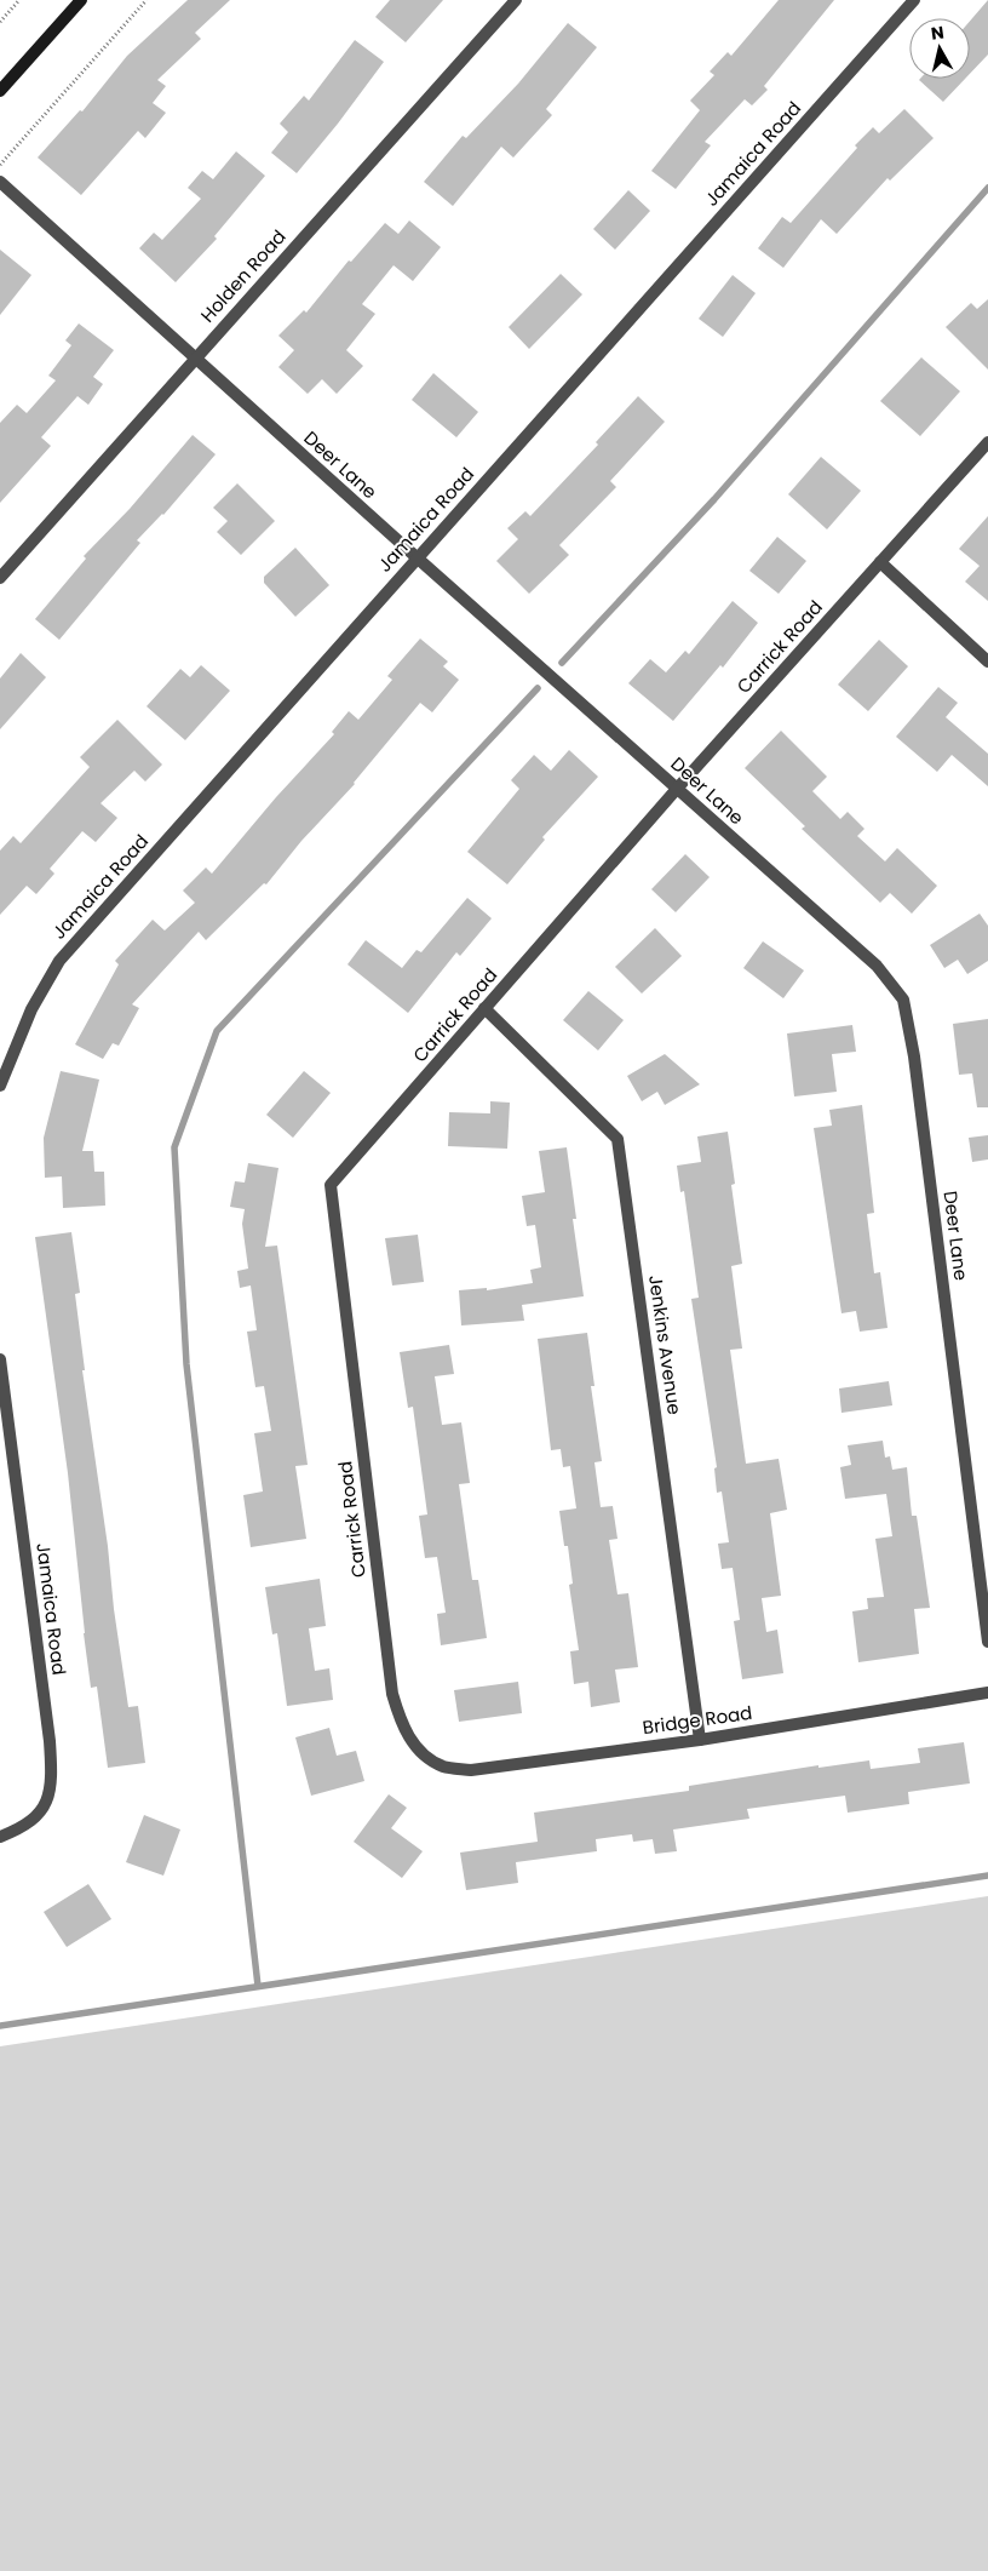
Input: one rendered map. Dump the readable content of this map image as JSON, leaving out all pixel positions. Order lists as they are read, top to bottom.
{
  "streets": {
    "street": [
      "Jamaica Road",
      "Holden Road",
      "Deer Lane",
      "Carrick Road",
      "Jenkins Avenue",
      "Bridge Road"
    ]
  },
  "crossings": [
    ["Jamaica Road", "Deer Lane"],
    ["Holden Road", "Deer Lane"],
    ["Deer Lane", "Carrick Road"],
    ["Carrick Road", "Jenkins Avenue"],
    ["Carrick Road", "Bridge Road"],
    ["Jenkins Avenue", "Bridge Road"]
  ],
  "north": "top"
}
